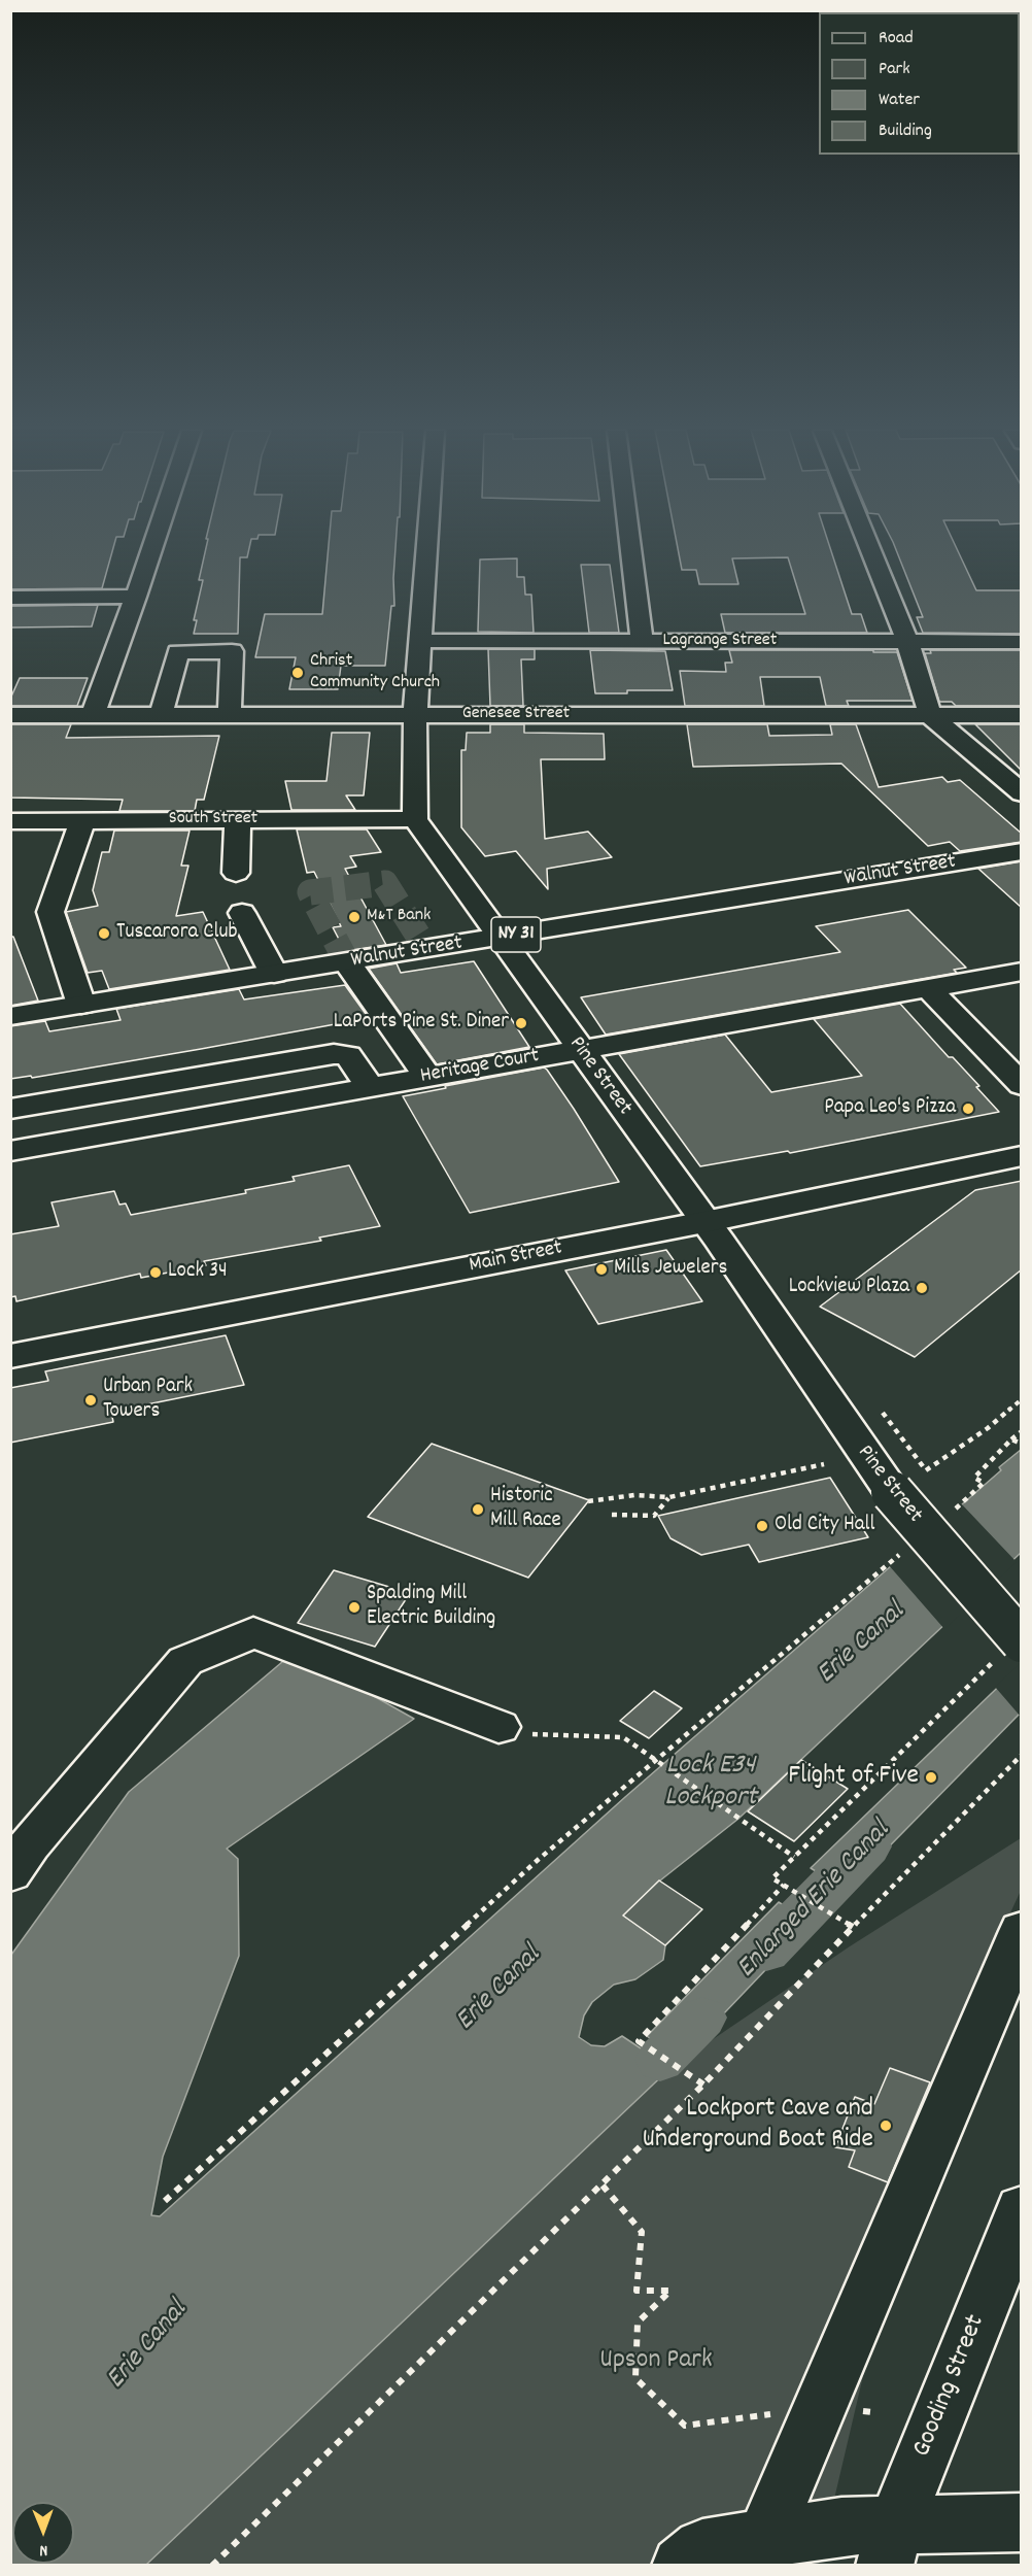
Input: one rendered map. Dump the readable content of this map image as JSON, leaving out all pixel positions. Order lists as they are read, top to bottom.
{
  "streets": {
    "main road": [
      "Lagrange Street",
      "Genesee Street",
      "South Street",
      "Walnut Street",
      "NY 31",
      "Heritage Court",
      "Pine Street",
      "Main Street",
      "Gooding Street"
    ]
  },
  "crossings": [
    ["South Street", "Pine Street"],
    ["Walnut Street", "Pine Street"],
    ["Heritage Court", "Pine Street"],
    ["Pine Street", "Main Street"]
  ],
  "water": ["Erie Canal", "Lock E34 Lockport", "Enlarged Erie Canal"],
  "parks": ["Upson Park"],
  "places": [
    "Christ Community Church",
    "M&T Bank",
    "Tuscarora Club",
    "LaPorts Pine St. Diner",
    "Papa Leo's Pizza",
    "Mills Jewelers",
    "Lock 34",
    "Lockview Plaza",
    "Urban Park Towers",
    "Historic Mill Race",
    "Old City Hall",
    "Spalding Mill Electric Building",
    "Flight of Five",
    "Lockport Cave and Underground Boat Ride"
  ],
  "legend": [
    "Road",
    "Park",
    "Water",
    "Building"
  ],
  "north": "bottom"
}
